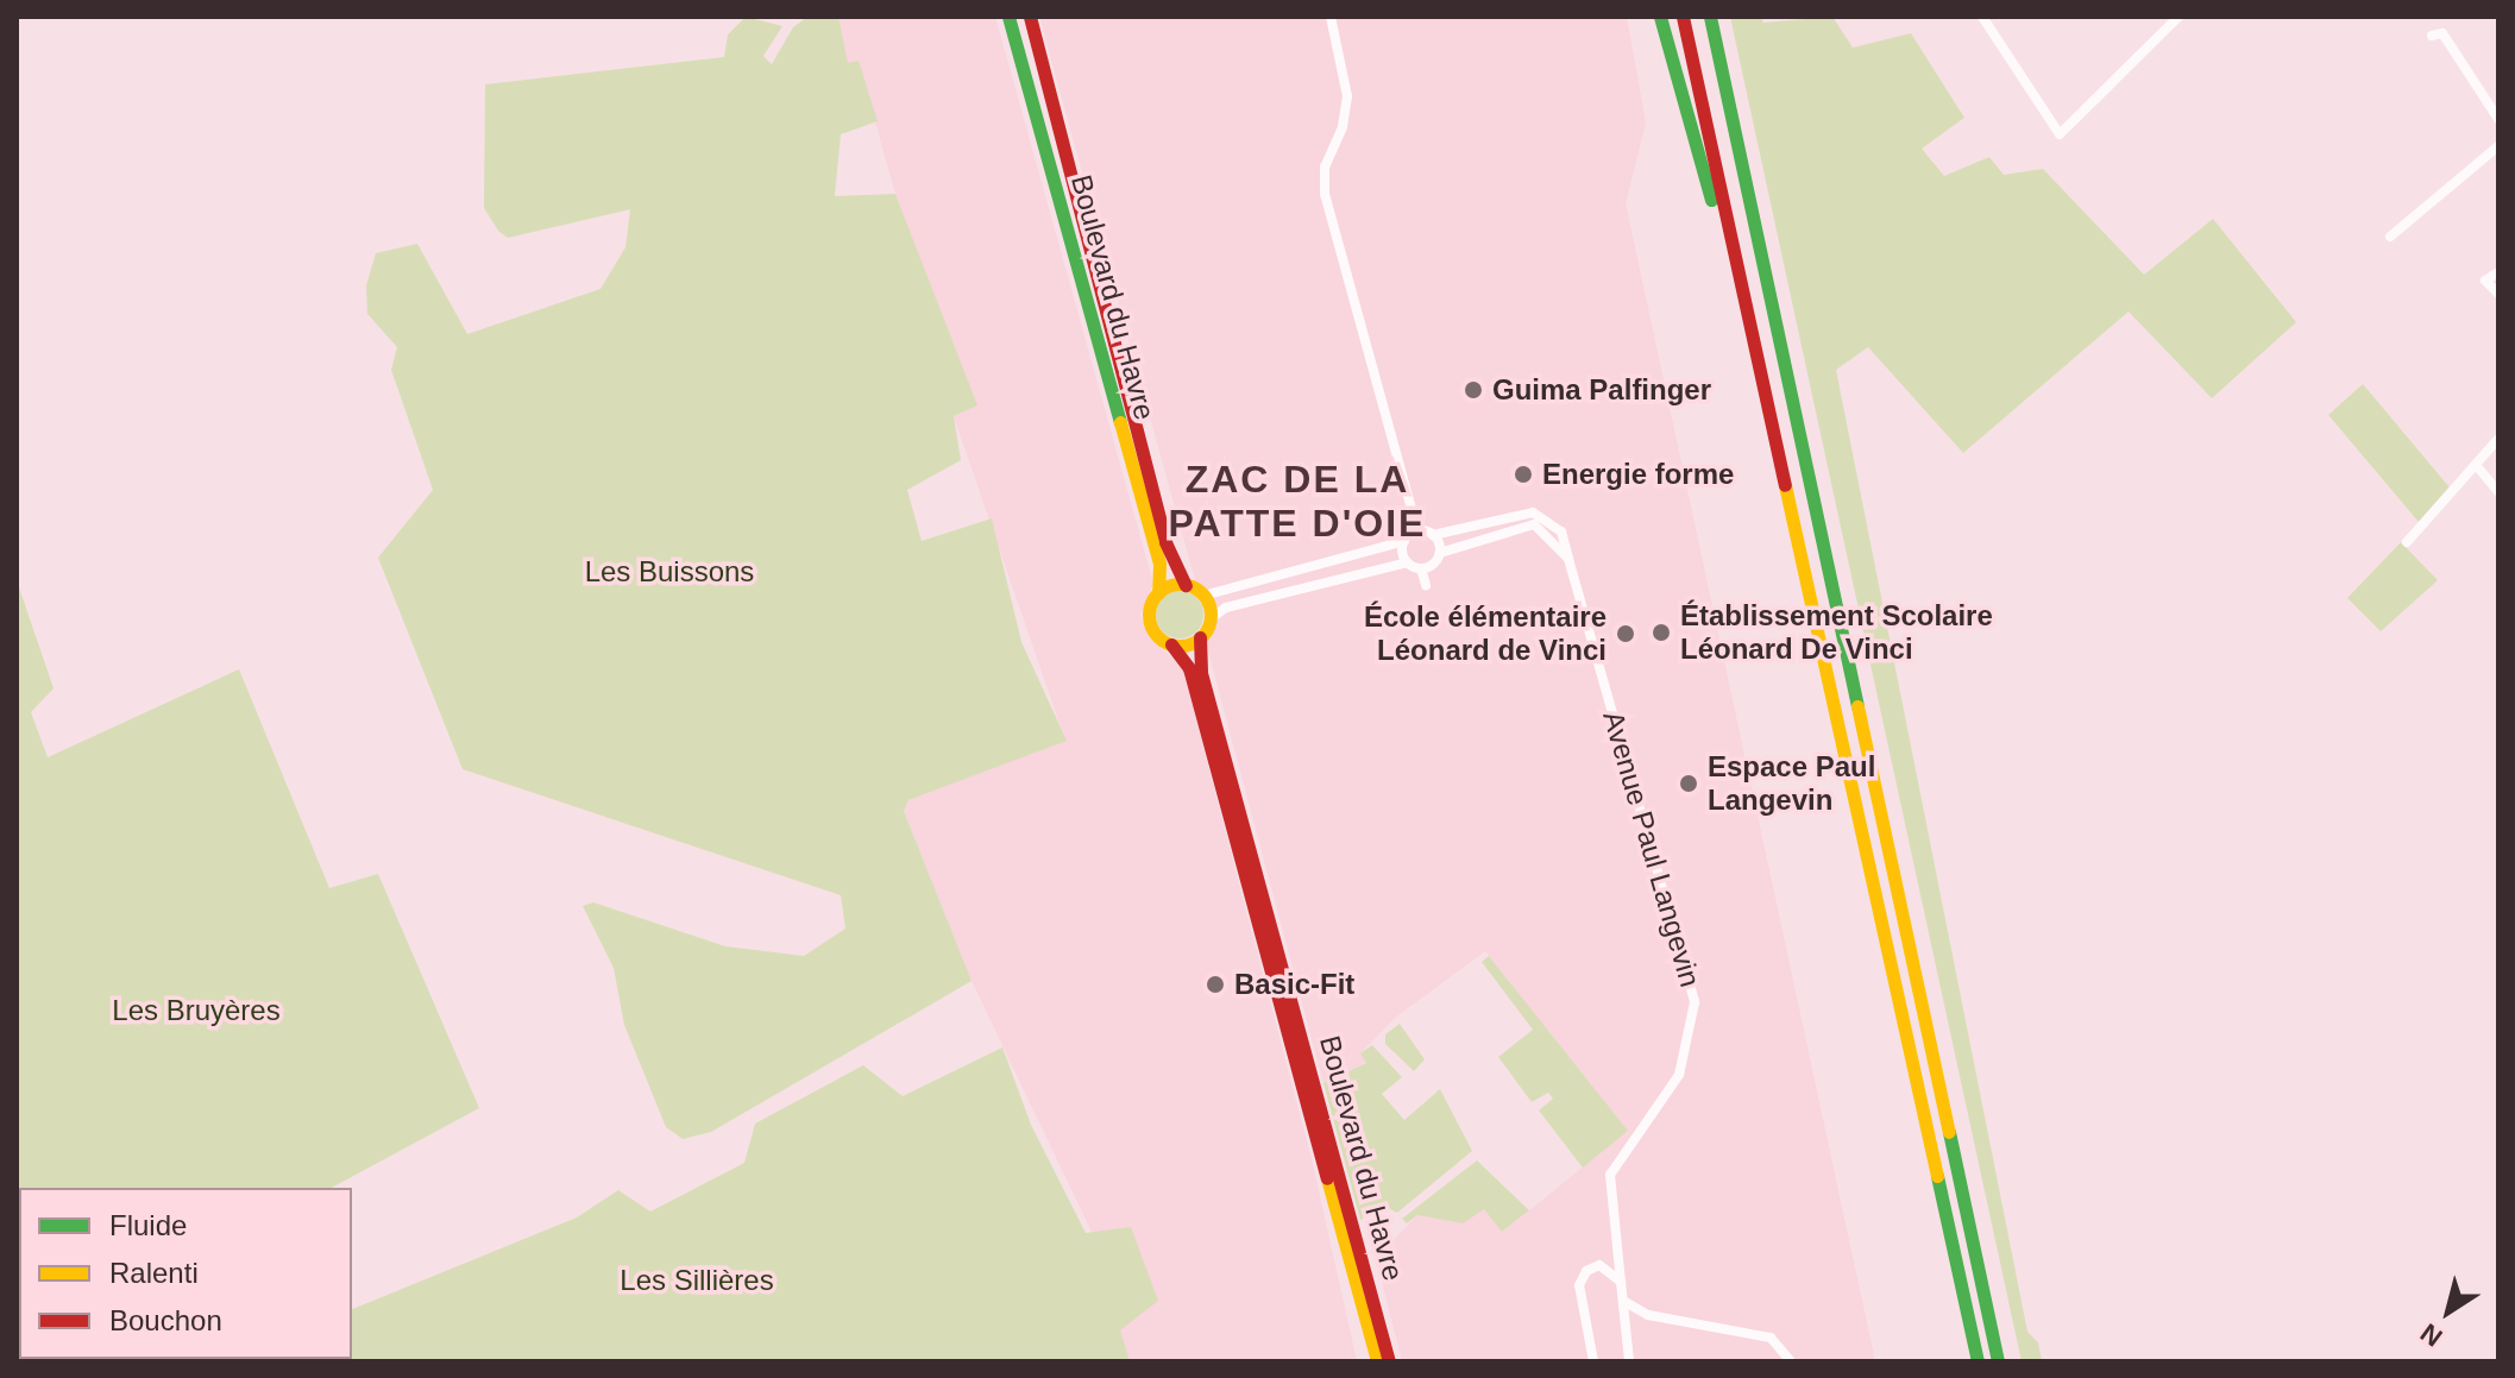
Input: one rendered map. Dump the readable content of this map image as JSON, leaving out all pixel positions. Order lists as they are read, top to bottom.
{
  "streets": {
    "main road": ["Boulevard du Havre"],
    "street": ["Avenue Paul Langevin"]
  },
  "districts": ["ZAC DE LA PATTE D'OIE"],
  "parks": ["Les Buissons", "Les Bruyères", "Les Sillières"],
  "places": [
    "Guima Palfinger",
    "Energie forme",
    "Établissement Scolaire Léonard De Vinci",
    "École élémentaire Léonard de Vinci",
    "Espace Paul Langevin",
    "Basic-Fit"
  ],
  "legend": ["Fluide", "Ralenti", "Bouchon"],
  "north": "bottom left"
}
